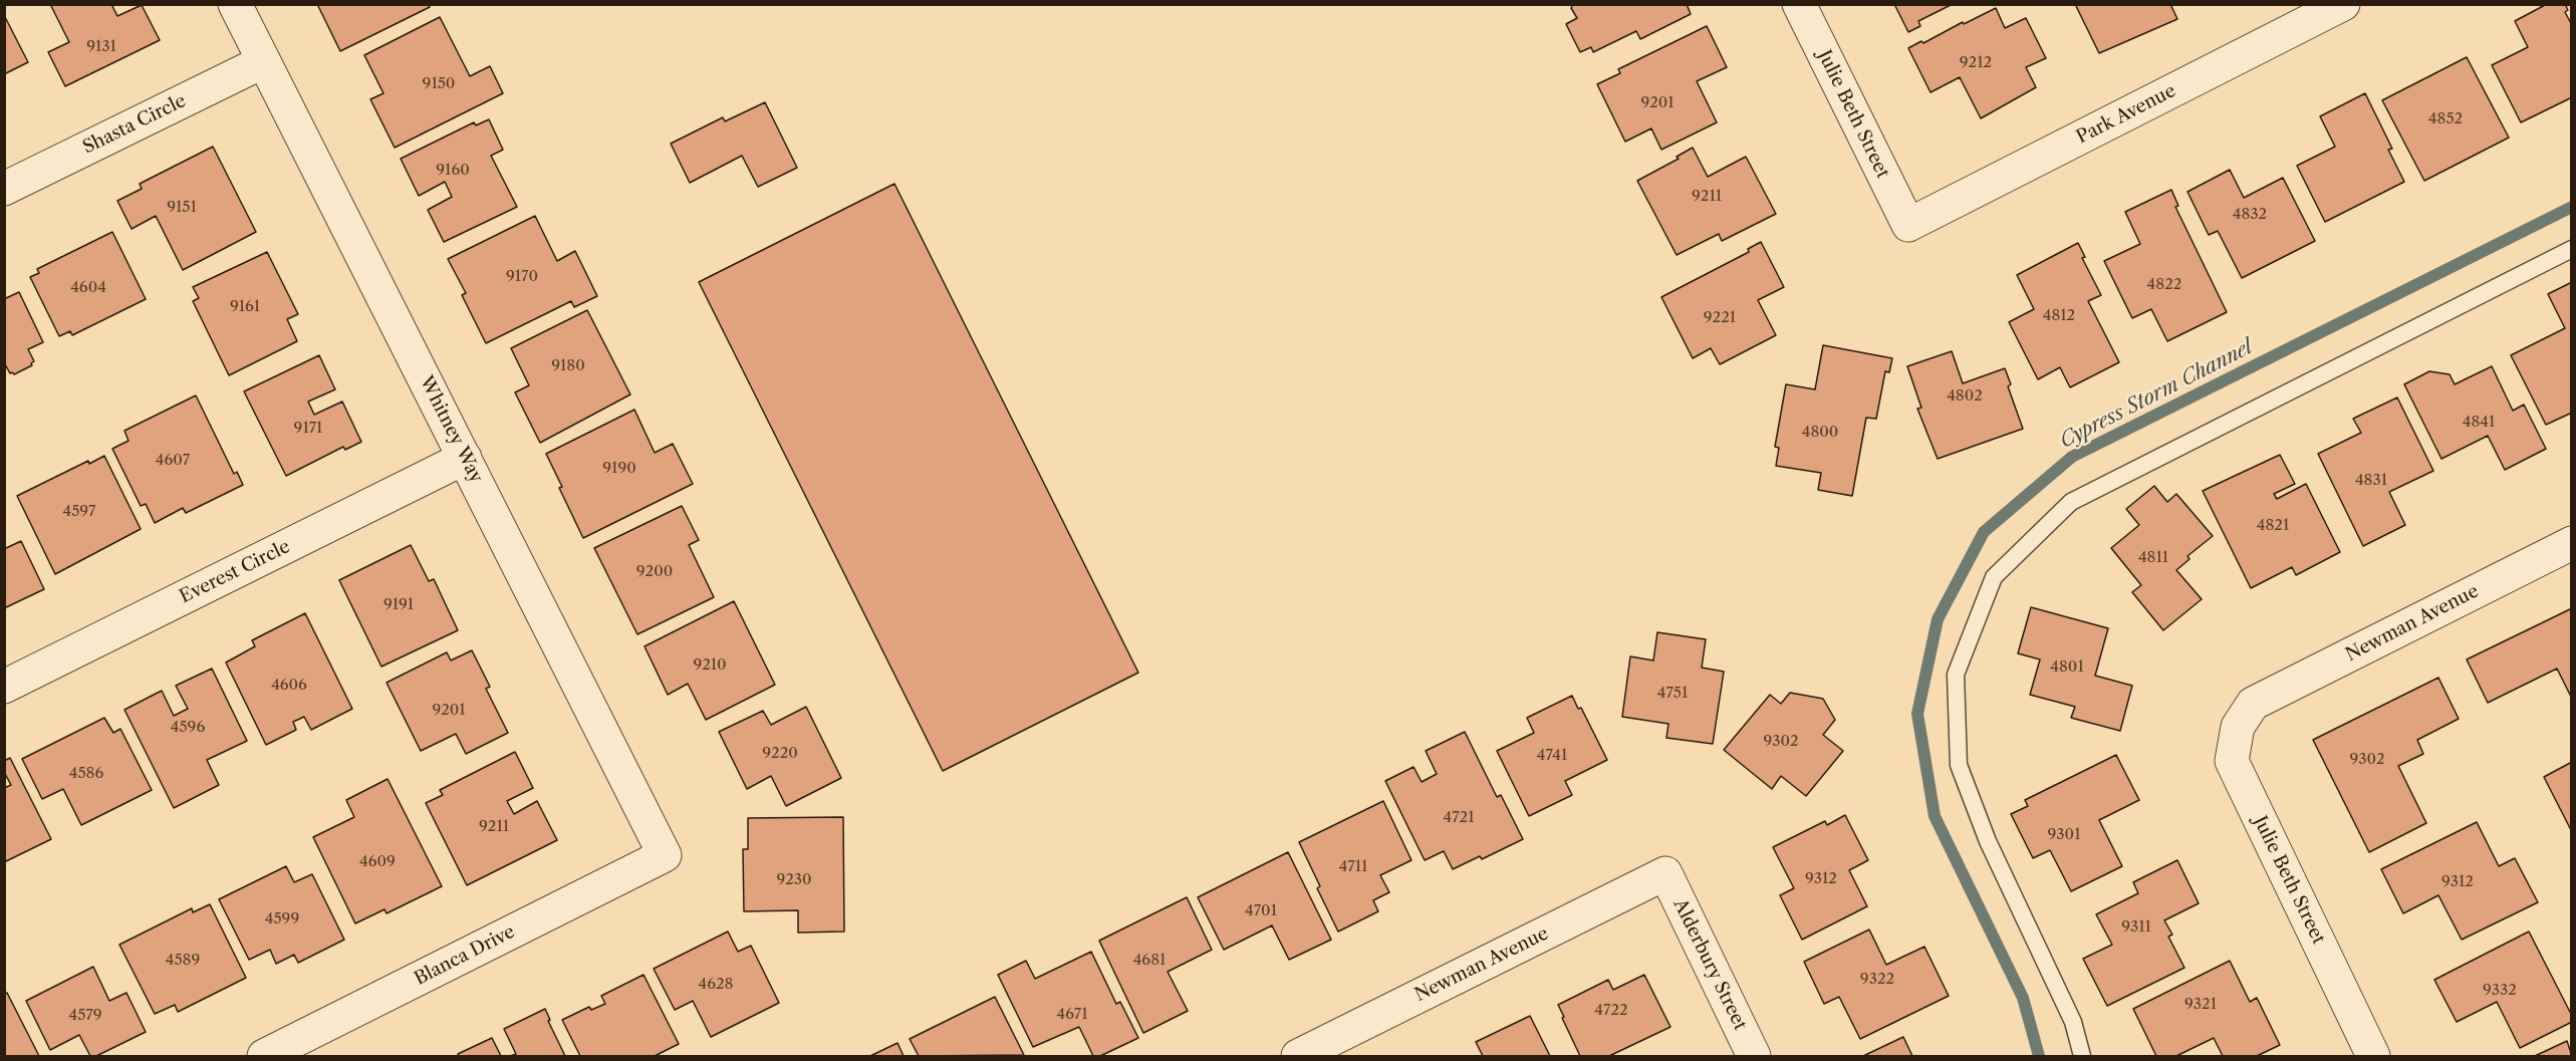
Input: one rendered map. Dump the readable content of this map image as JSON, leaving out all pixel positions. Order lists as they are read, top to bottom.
{
  "streets": {
    "street": [
      "Julie Beth Street",
      "Park Avenue",
      "Shasta Circle",
      "Whitney Way",
      "Everest Circle",
      "Newman Avenue",
      "Blanca Drive",
      "Alderbury Street"
    ]
  },
  "crossings": [
    ["Julie Beth Street", "Park Avenue"],
    ["Julie Beth Street", "Newman Avenue"],
    ["Shasta Circle", "Whitney Way"],
    ["Whitney Way", "Everest Circle"],
    ["Whitney Way", "Blanca Drive"],
    ["Newman Avenue", "Alderbury Street"]
  ],
  "water": ["Cypress Storm Channel"],
  "house_numbers": [
    "9131",
    "9212",
    "9150",
    "9201",
    "4852",
    "9160",
    "9211",
    "9151",
    "4832",
    "9170",
    "4822",
    "4604",
    "9161",
    "4812",
    "9221",
    "9180",
    "4802",
    "4841",
    "9171",
    "4800",
    "4607",
    "9190",
    "4831",
    "4597",
    "4821",
    "4811",
    "9200",
    "9191",
    "9210",
    "4801",
    "4606",
    "4751",
    "9201",
    "4596",
    "9302",
    "9220",
    "4741",
    "9302",
    "4586",
    "4721",
    "9211",
    "9301",
    "4609",
    "4711",
    "9312",
    "9230",
    "9312",
    "4701",
    "4599",
    "9311",
    "4589",
    "4681",
    "9322",
    "4628",
    "9332",
    "9321",
    "4722",
    "4671",
    "4579"
  ]
}
